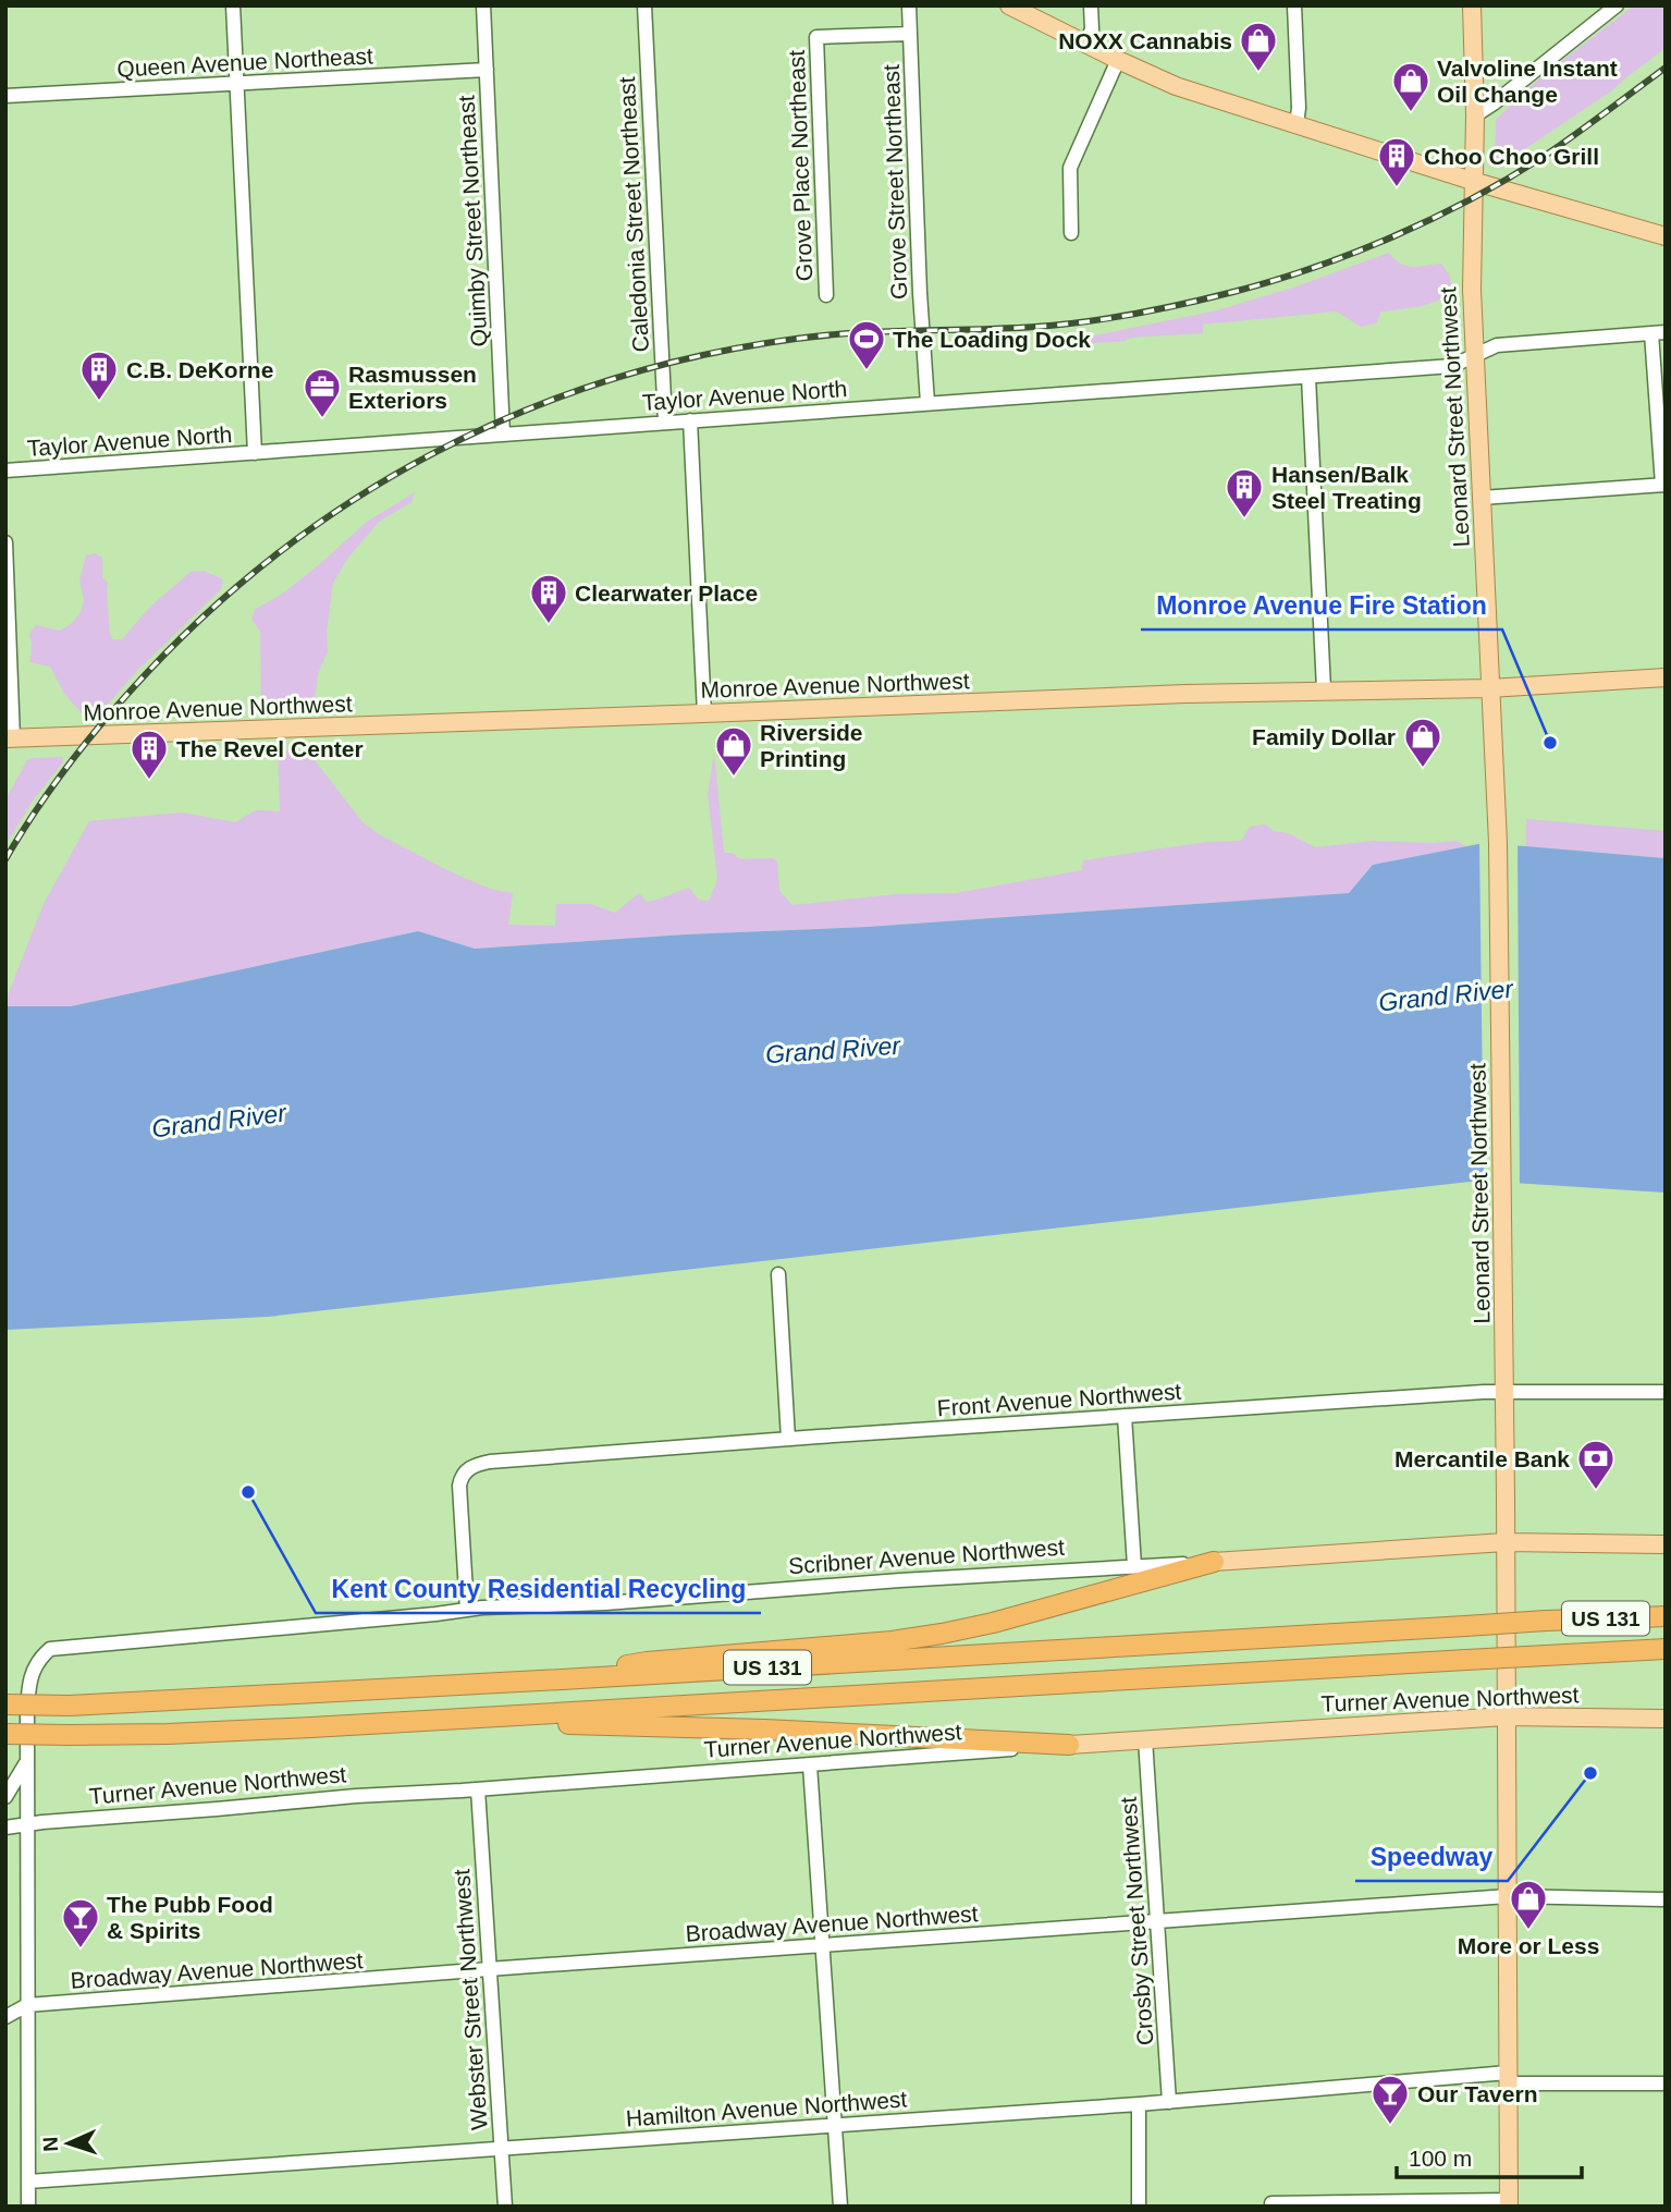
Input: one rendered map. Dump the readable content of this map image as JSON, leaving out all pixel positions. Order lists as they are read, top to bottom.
{
  "streets": {
    "highway": ["US 131"],
    "main road": [
      "Leonard Street Northwest",
      "Monroe Avenue Northwest",
      "Scribner Avenue Northwest",
      "Turner Avenue Northwest"
    ],
    "street": [
      "Queen Avenue Northeast",
      "Grove Place Northeast",
      "Grove Street Northeast",
      "Caledonia Street Northeast",
      "Quimby Street Northeast",
      "Taylor Avenue North",
      "Front Avenue Northwest",
      "Crosby Street Northwest",
      "Broadway Avenue Northwest",
      "Webster Street Northwest",
      "Hamilton Avenue Northwest"
    ]
  },
  "crossings": [
    ["Queen Avenue Northeast", "Quimby Street Northeast"],
    ["Grove Place Northeast", "Grove Street Northeast"],
    ["Grove Street Northeast", "Taylor Avenue North"],
    ["Caledonia Street Northeast", "Taylor Avenue North"],
    ["Quimby Street Northeast", "Taylor Avenue North"],
    ["Taylor Avenue North", "Leonard Street Northwest"],
    ["Leonard Street Northwest", "Monroe Avenue Northwest"],
    ["Leonard Street Northwest", "Front Avenue Northwest"],
    ["Leonard Street Northwest", "Scribner Avenue Northwest"],
    ["Leonard Street Northwest", "Turner Avenue Northwest"],
    ["Leonard Street Northwest", "Broadway Avenue Northwest"],
    ["Leonard Street Northwest", "Hamilton Avenue Northwest"],
    ["Front Avenue Northwest", "Scribner Avenue Northwest"],
    ["Turner Avenue Northwest", "Crosby Street Northwest"],
    ["Turner Avenue Northwest", "Webster Street Northwest"],
    ["Crosby Street Northwest", "Broadway Avenue Northwest"],
    ["Crosby Street Northwest", "Hamilton Avenue Northwest"],
    ["Broadway Avenue Northwest", "Webster Street Northwest"],
    ["Webster Street Northwest", "Hamilton Avenue Northwest"]
  ],
  "water": ["Grand River"],
  "places": {
    "shop": [
      "NOXX Cannabis",
      "Valvoline Instant Oil Change",
      "Family Dollar",
      "Riverside Printing",
      "More or Less"
    ],
    "building": [
      "Choo Choo Grill",
      "C.B. DeKorne",
      "Hansen/Balk Steel Treating",
      "Clearwater Place",
      "The Revel Center"
    ],
    "sports": ["The Loading Dock"],
    "office": ["Rasmussen Exteriors"],
    "other": ["Monroe Avenue Fire Station", "Kent County Residential Recycling", "Speedway"],
    "bank": ["Mercantile Bank"],
    "bar": ["The Pubb Food & Spirits", "Our Tavern"]
  },
  "scale_bar": "100 m",
  "north": "left"
}
